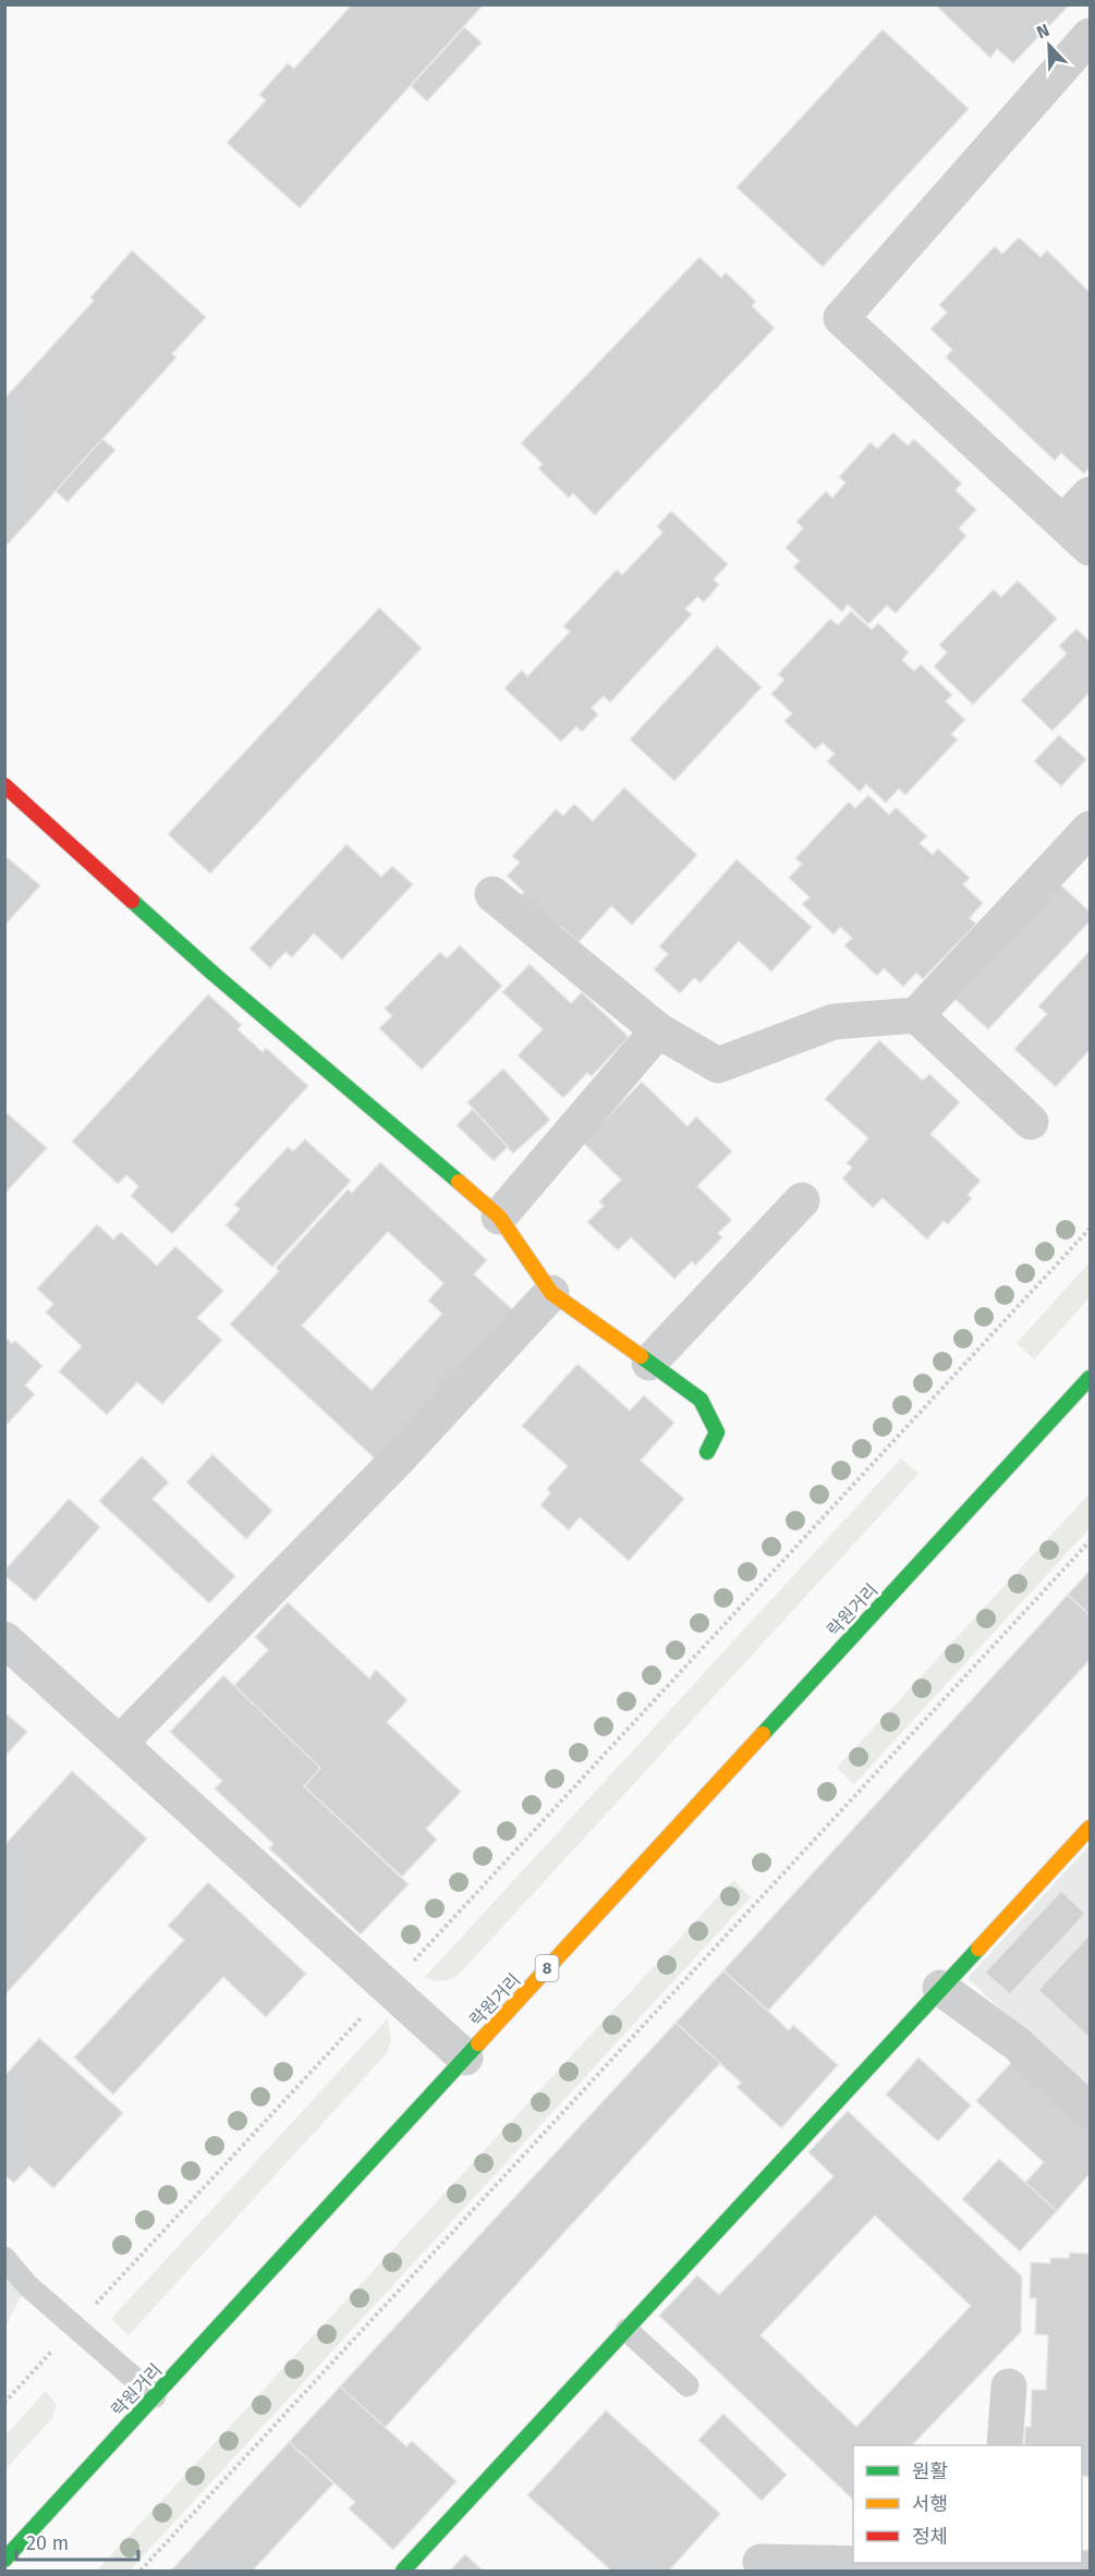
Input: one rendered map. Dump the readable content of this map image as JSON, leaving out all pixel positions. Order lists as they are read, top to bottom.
{
  "streets": {
    "street": ["락원거리", "8"]
  },
  "legend": ["원활", "서행", "정체"],
  "scale_bar": "20 m",
  "north": "top left"
}
